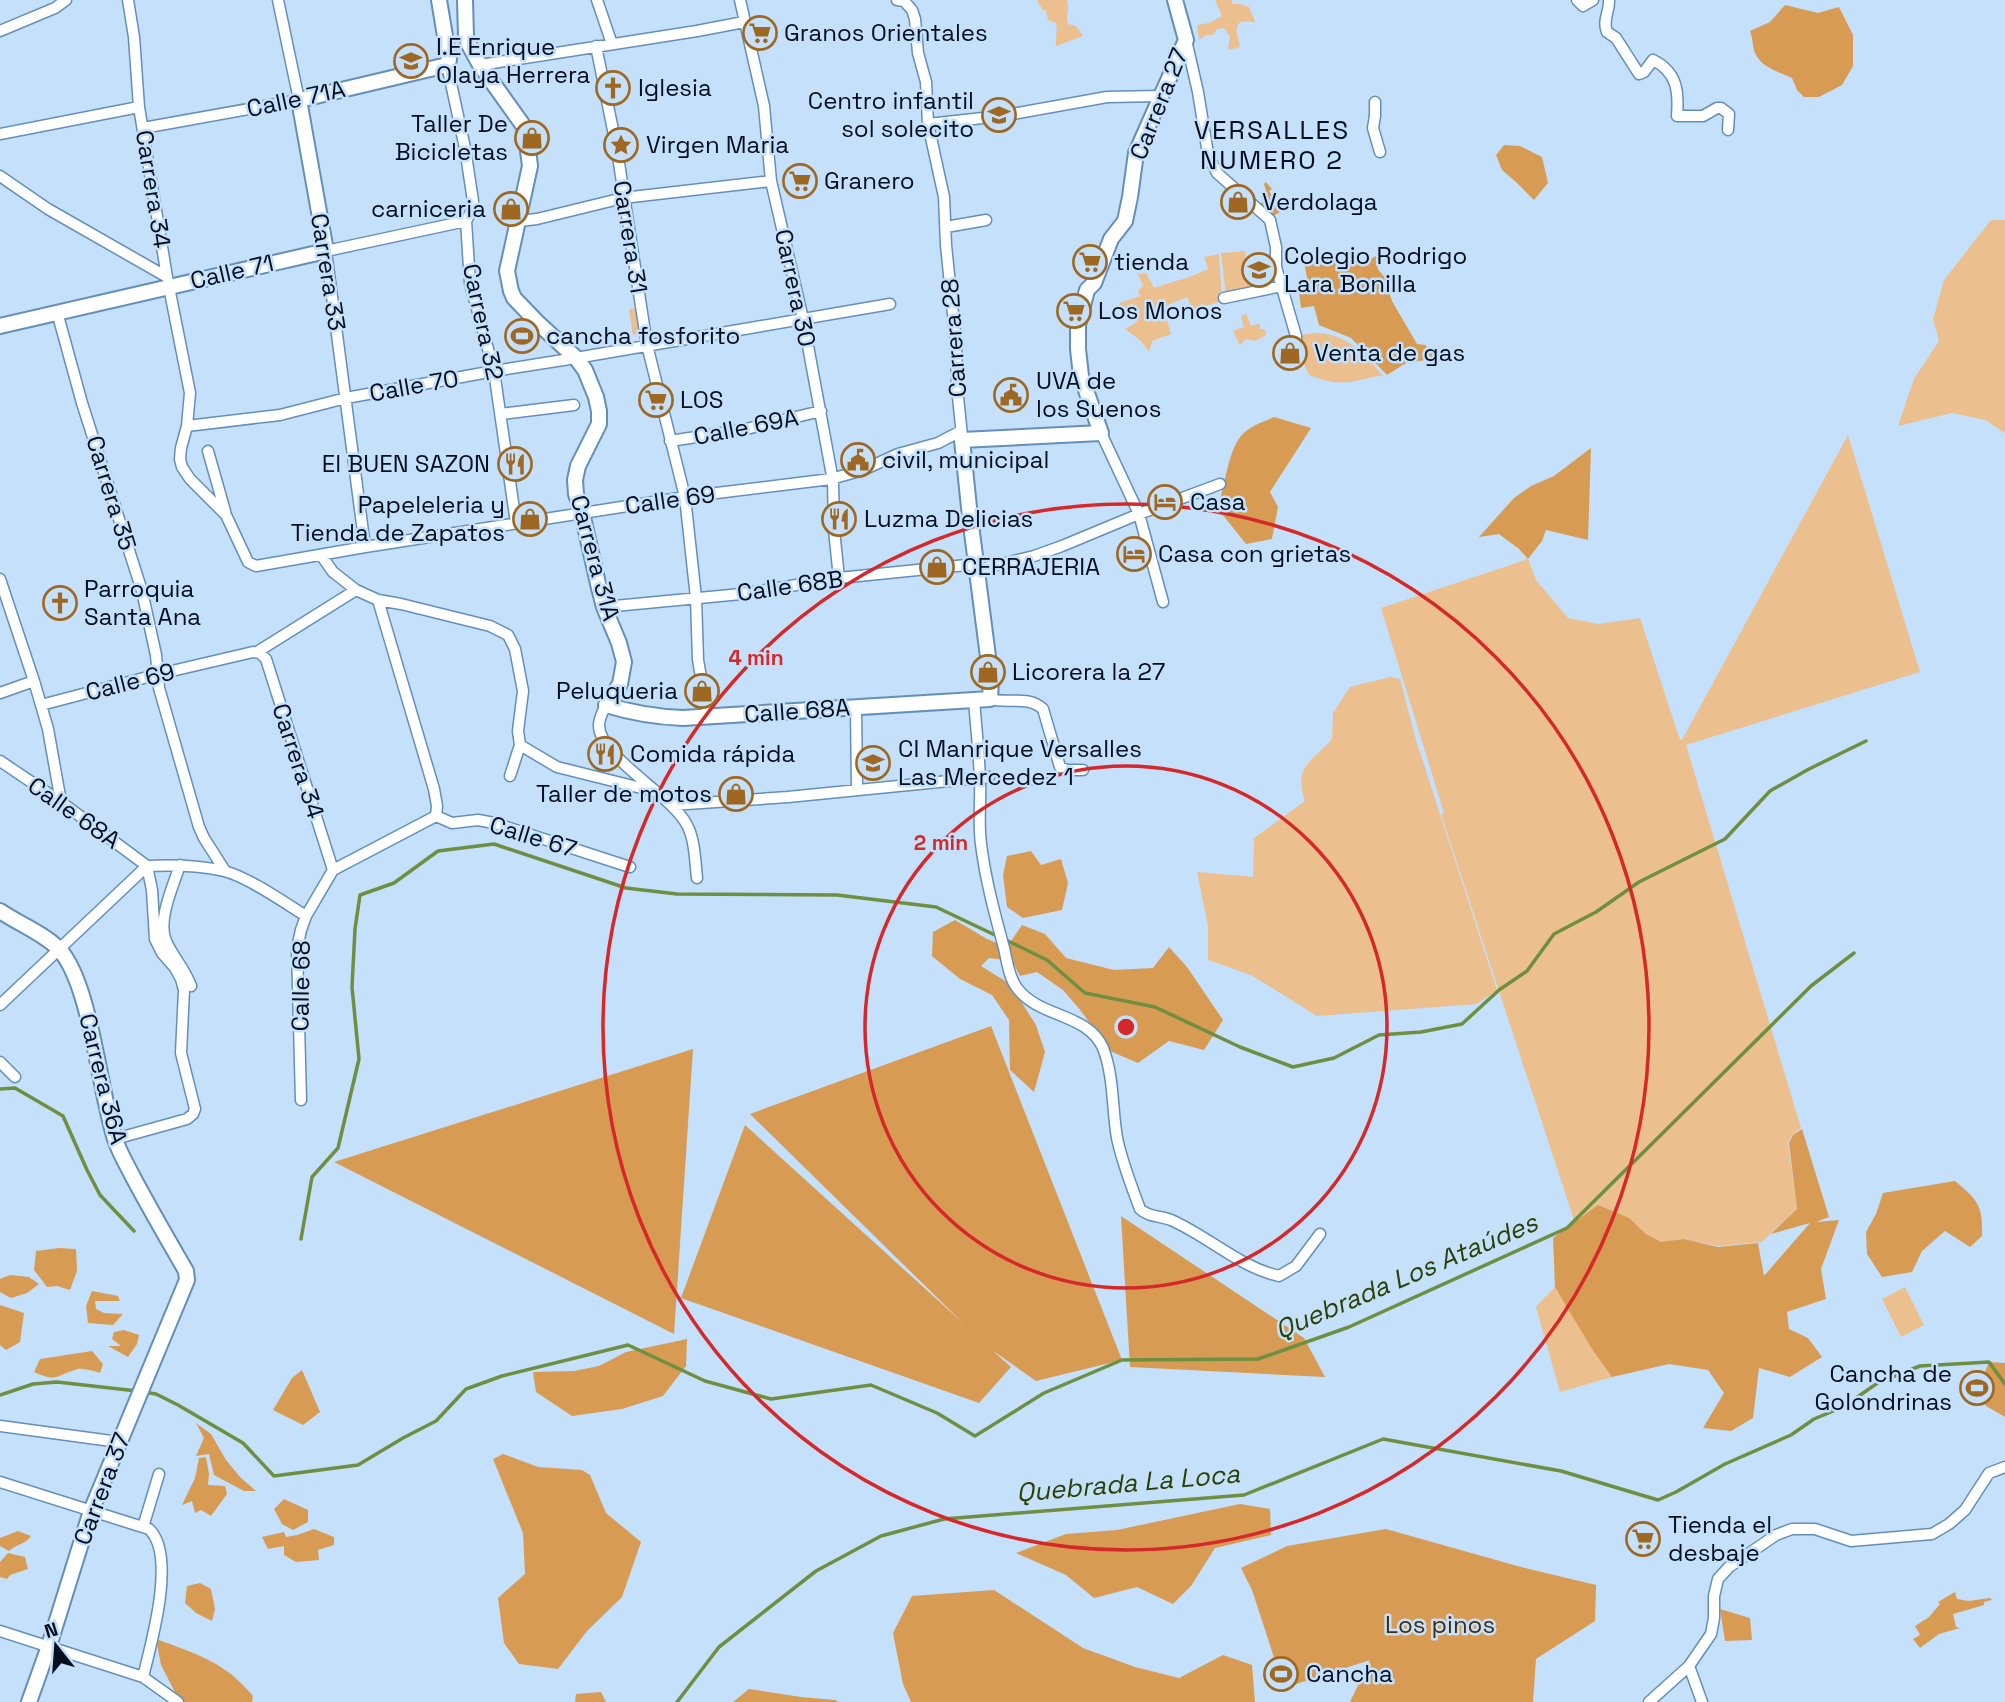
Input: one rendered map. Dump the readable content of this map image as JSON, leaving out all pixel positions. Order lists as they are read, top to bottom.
{
  "streets": {
    "street": [
      "Calle 71A",
      "Carrera 27",
      "Carrera 34",
      "Carrera 31",
      "Calle 71",
      "Carrera 33",
      "Carrera 30",
      "Carrera 32",
      "Carrera 28",
      "Calle 70",
      "Calle 69A",
      "Carrera 35",
      "Calle 69",
      "Carrera 31A",
      "Calle 68B",
      "Calle 68A",
      "Calle 67",
      "Calle 68",
      "Carrera 36A",
      "Carrera 37"
    ]
  },
  "crossings": [
    ["Calle 71A", "Carrera 34"],
    ["Calle 71A", "Carrera 33"],
    ["Calle 71A", "Carrera 32"],
    ["Carrera 27", "Calle 69"],
    ["Carrera 27", "Calle 68B"],
    ["Carrera 34", "Calle 71"],
    ["Carrera 34", "Calle 70"],
    ["Carrera 34", "Calle 69"],
    ["Carrera 34", "Calle 68"],
    ["Carrera 31", "Calle 70"],
    ["Carrera 31", "Calle 69A"],
    ["Carrera 31", "Calle 69"],
    ["Carrera 31", "Calle 68B"],
    ["Carrera 31", "Calle 68A"],
    ["Calle 71", "Carrera 33"],
    ["Calle 71", "Carrera 32"],
    ["Calle 71", "Carrera 35"],
    ["Carrera 33", "Calle 70"],
    ["Carrera 33", "Calle 69"],
    ["Carrera 30", "Calle 70"],
    ["Carrera 30", "Calle 69A"],
    ["Carrera 30", "Calle 69"],
    ["Carrera 30", "Calle 68B"],
    ["Carrera 32", "Calle 70"],
    ["Carrera 32", "Calle 69"],
    ["Carrera 28", "Calle 69"],
    ["Carrera 28", "Calle 68B"],
    ["Carrera 28", "Calle 68A"],
    ["Calle 70", "Carrera 31A"],
    ["Carrera 35", "Calle 69"],
    ["Calle 69", "Carrera 31A"],
    ["Carrera 31A", "Calle 68B"],
    ["Carrera 31A", "Calle 68A"],
    ["Carrera 36A", "Carrera 37"]
  ],
  "districts": ["VERSALLES NUMERO 2"],
  "water": ["Quebrada Los Ataúdes", "Quebrada La Loca"],
  "parks": ["Los pinos"],
  "places": {
    "supermarket": [
      "Granos Orientales",
      "Granero",
      "tienda",
      "Los Monos",
      "LOS",
      "Tienda el desbaje"
    ],
    "school or university": [
      "I.E Enrique Olaya Herrera",
      "Centro infantil sol solecito",
      "Colegio Rodrigo Lara Bonilla",
      "CI Manrique Versalles Las Mercedez 1"
    ],
    "church": ["Iglesia", "Parroquia Santa Ana"],
    "shop": [
      "Taller De Bicicletas",
      "Verdolaga",
      "carniceria",
      "Venta de gas",
      "Papeleleria y Tienda de Zapatos",
      "CERRAJERIA",
      "Licorera la 27",
      "Peluqueria",
      "Taller de motos"
    ],
    "place": ["Virgen Maria"],
    "sports": ["cancha fosforito", "Cancha de Golondrinas", "Cancha"],
    "public building": ["UVA de los Suenos", "civil, municipal"],
    "restaurant": ["El BUEN SAZON", "Luzma Delicias", "Comida rápida"],
    "hotel": ["Casa", "Casa con grietas"]
  },
  "north": "top",
  "rings": ["4 min", "2 min"]
}
